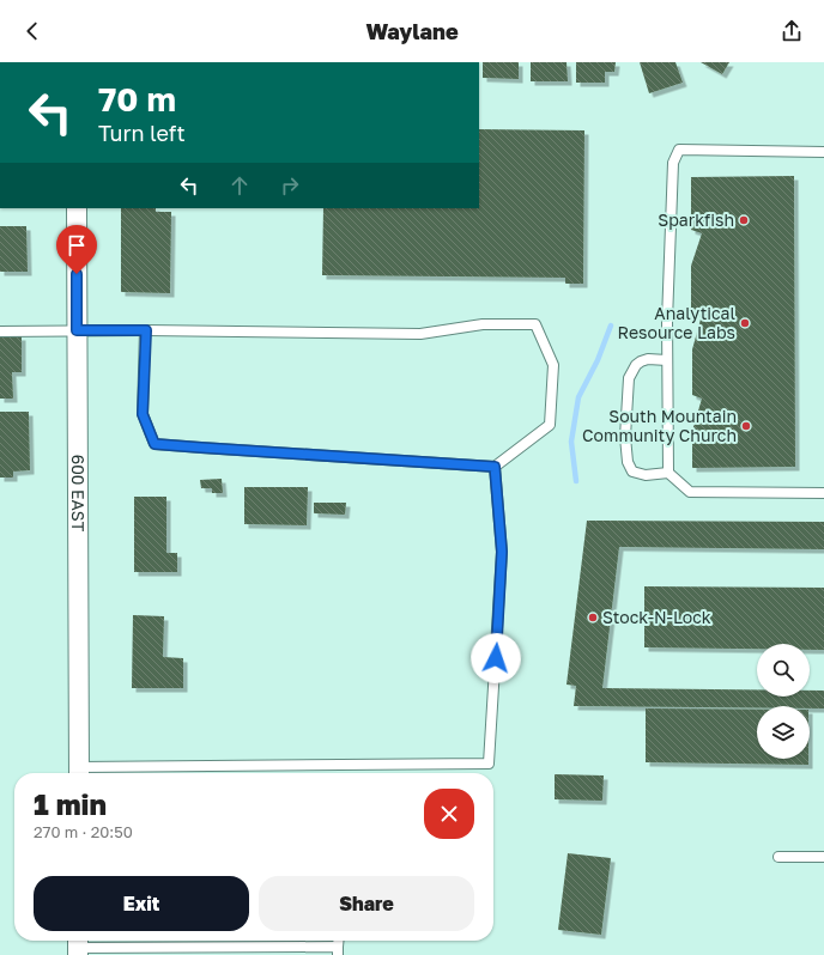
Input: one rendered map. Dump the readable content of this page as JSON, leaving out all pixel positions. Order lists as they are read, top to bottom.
{
  "streets": {
    "street": ["600 EAST"]
  },
  "places": [
    "Sparkfish",
    "Analytical Resource Labs",
    "South Mountain Community Church",
    "Stock-N-Lock"
  ],
  "page": {
    "header": "Waylane",
    "turn": ["70 m", "Turn left"],
    "heading": ["1 min", "270 m · 20:50"],
    "buttons": ["Exit", "Share"]
  }
}
